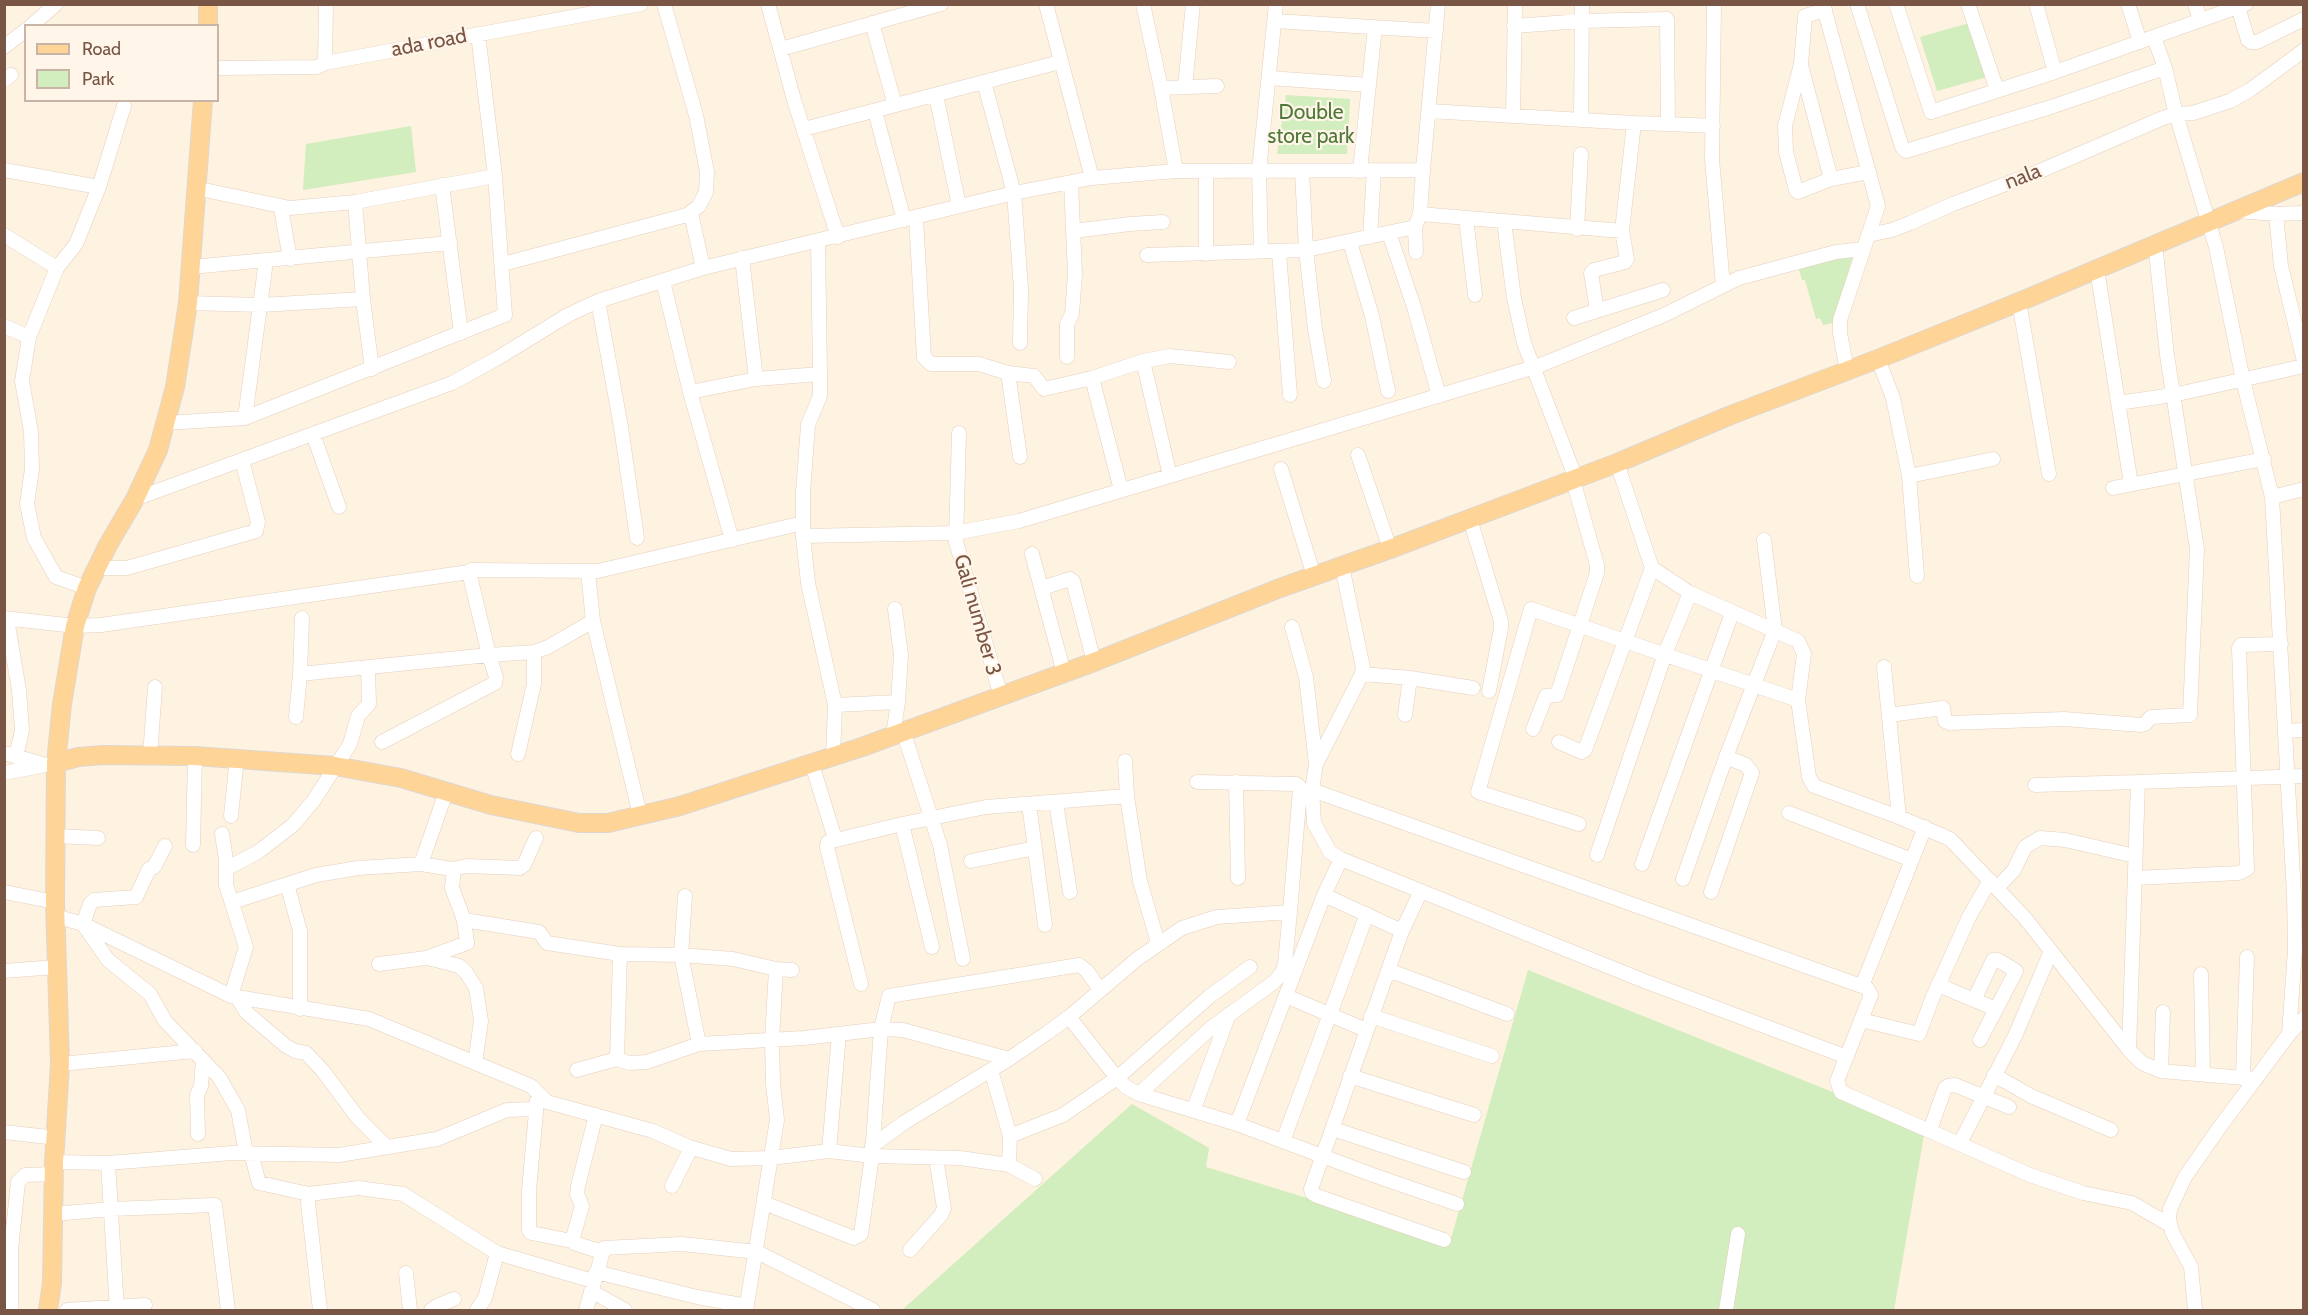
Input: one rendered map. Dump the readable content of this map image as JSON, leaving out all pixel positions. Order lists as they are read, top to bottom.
{
  "streets": {
    "street": ["ada road", "nala", "Gali number 3"]
  },
  "crossings": [
    ["nala", "Gali number 3"]
  ],
  "parks": ["Double store park"],
  "legend": ["Road", "Park"]
}
